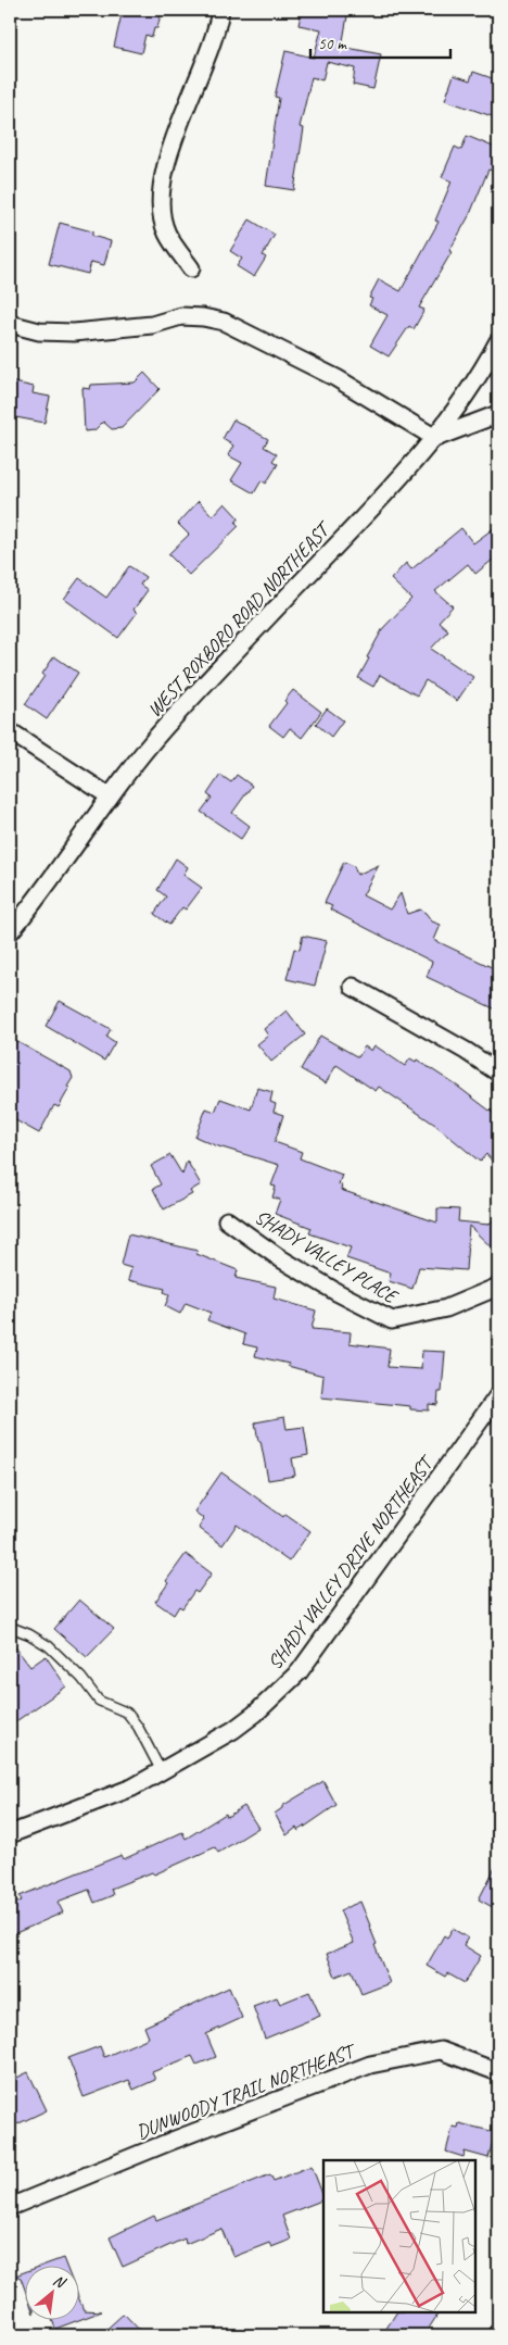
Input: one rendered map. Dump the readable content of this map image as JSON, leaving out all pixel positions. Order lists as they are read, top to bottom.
{
  "streets": {
    "street": [
      "WEST ROXBORO ROAD NORTHEAST",
      "SHADY VALLEY PLACE",
      "SHADY VALLEY DRIVE NORTHEAST",
      "DUNWOODY TRAIL NORTHEAST"
    ]
  },
  "scale_bar": "50 m",
  "north": "top right"
}
